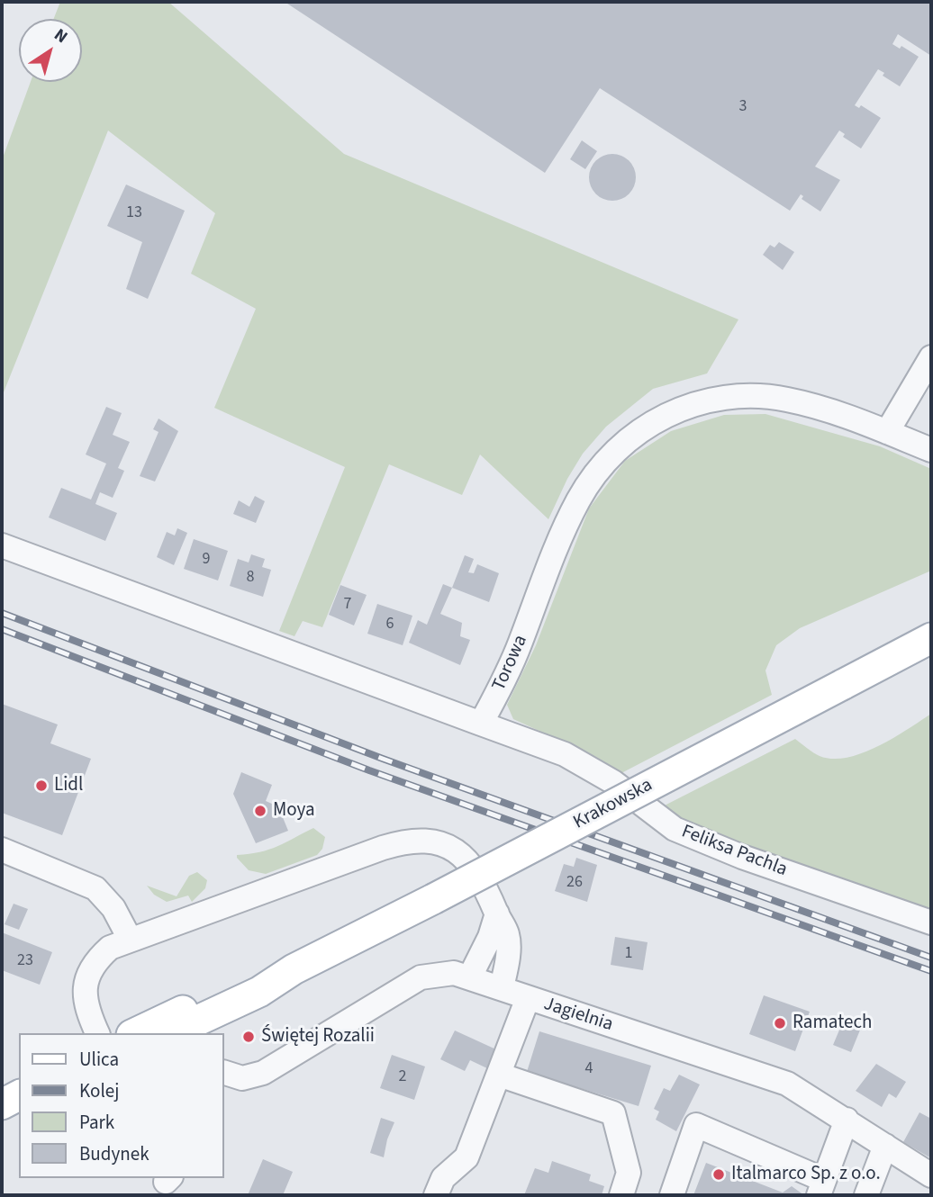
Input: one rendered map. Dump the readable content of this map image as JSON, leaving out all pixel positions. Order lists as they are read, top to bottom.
{
  "streets": {
    "main road": ["Krakowska"],
    "street": ["Torowa", "Feliksa Pachla", "Jagielnia"]
  },
  "crossings": [
    ["Torowa", "Feliksa Pachla"]
  ],
  "places": [
    "Lidl",
    "Moya",
    "Ramatech",
    "Świętej Rozalii",
    "Italmarco Sp. z o.o."
  ],
  "house_numbers": [
    "3",
    "13",
    "9",
    "8",
    "7",
    "6",
    "26",
    "1",
    "23",
    "4",
    "2"
  ],
  "legend": [
    "Ulica",
    "Kolej",
    "Park",
    "Budynek"
  ],
  "north": "top right"
}
